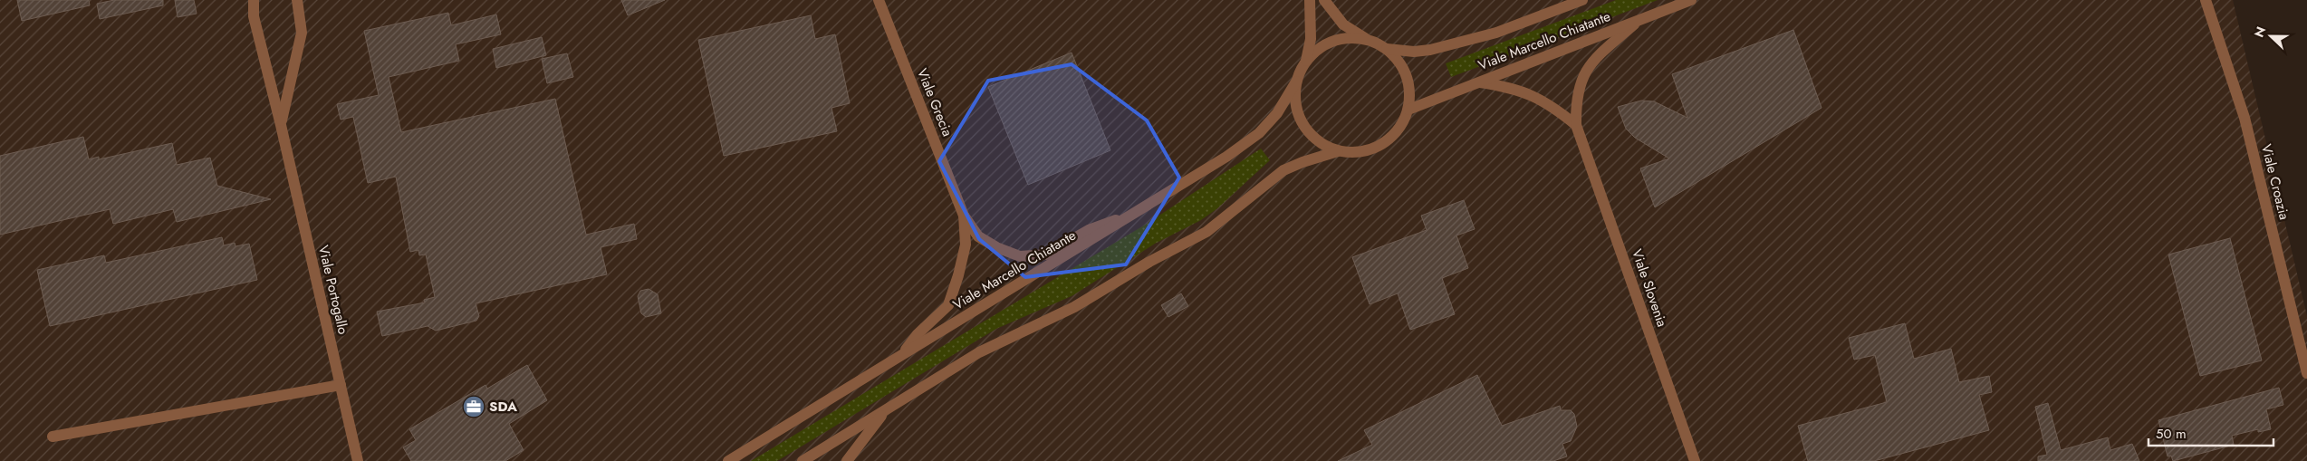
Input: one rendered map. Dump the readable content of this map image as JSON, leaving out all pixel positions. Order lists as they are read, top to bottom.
{
  "streets": {
    "street": [
      "Viale Marcello Chiatante",
      "Viale Grecia",
      "Viale Croazia",
      "Viale Slovenia",
      "Viale Portogallo"
    ]
  },
  "crossings": [
    ["Viale Marcello Chiatante", "Viale Grecia"],
    ["Viale Marcello Chiatante", "Viale Slovenia"]
  ],
  "places": {
    "office": ["SDA"]
  },
  "scale_bar": "50 m",
  "north": "left"
}
